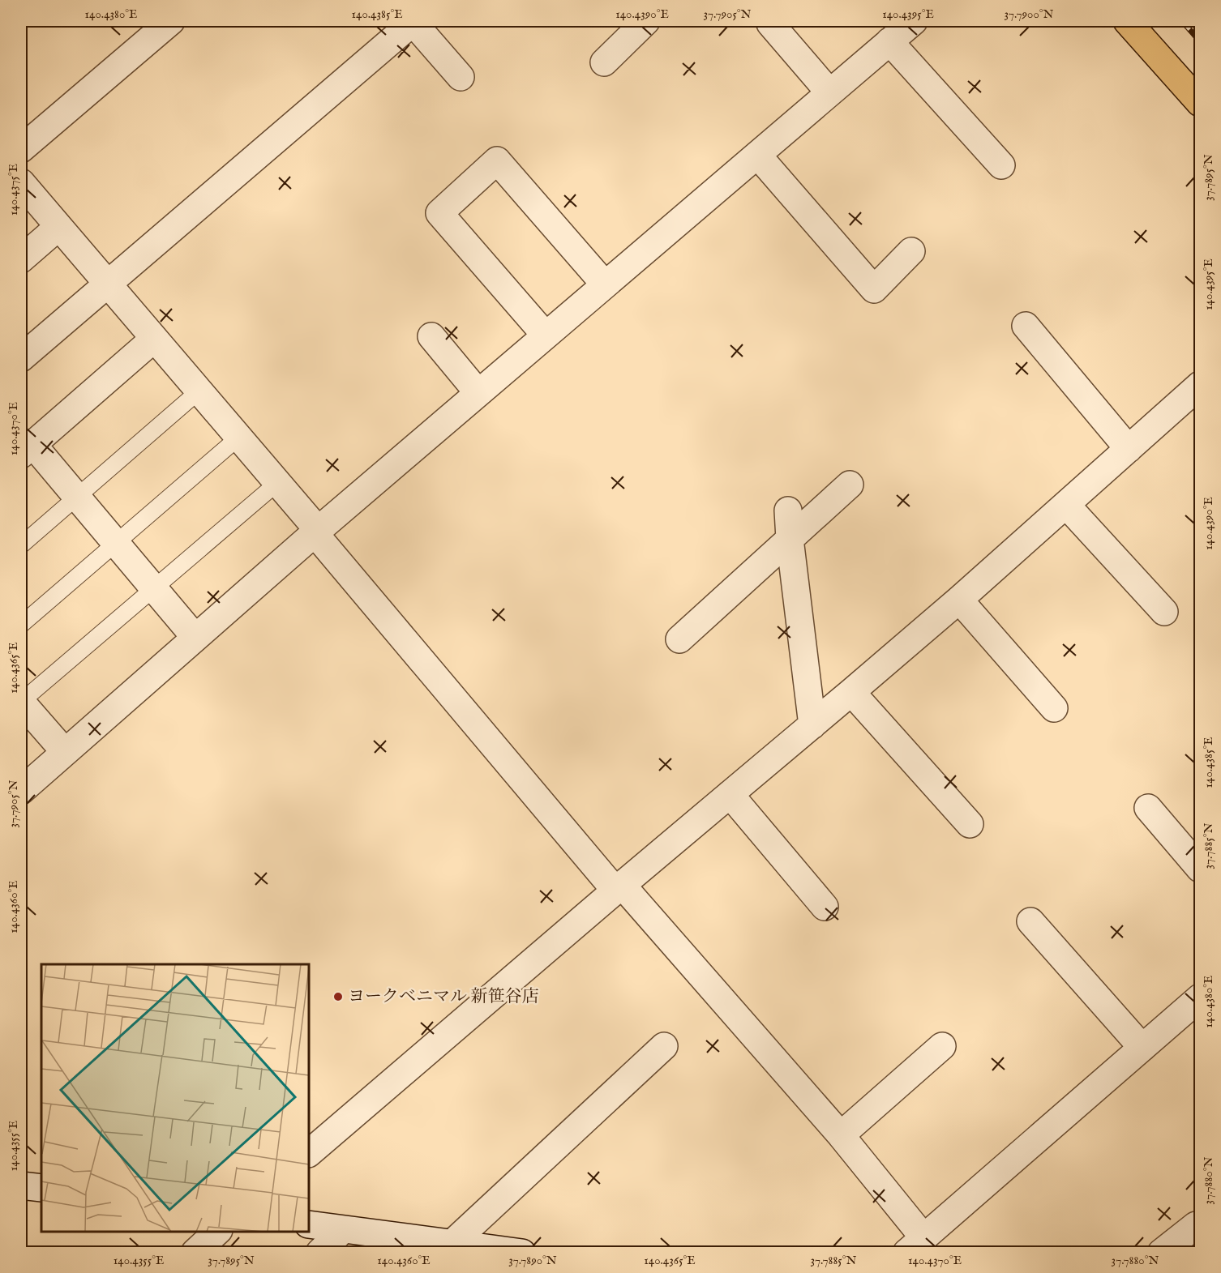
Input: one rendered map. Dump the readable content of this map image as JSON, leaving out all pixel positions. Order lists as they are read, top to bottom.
{
  "places": ["ヨークベニマル 新笹谷店"],
  "coordinates": [
    "140.4380°E",
    "140.4385°E",
    "140.4390°E",
    "37.7905°N",
    "140.4395°E",
    "37.7900°N",
    "37.7895°N",
    "140.4375°E",
    "140.4370°E",
    "140.4365°E",
    "37.7885°N",
    "140.4360°E",
    "140.4355°E",
    "37.7880°N",
    "37.7890°N"
  ]
}
